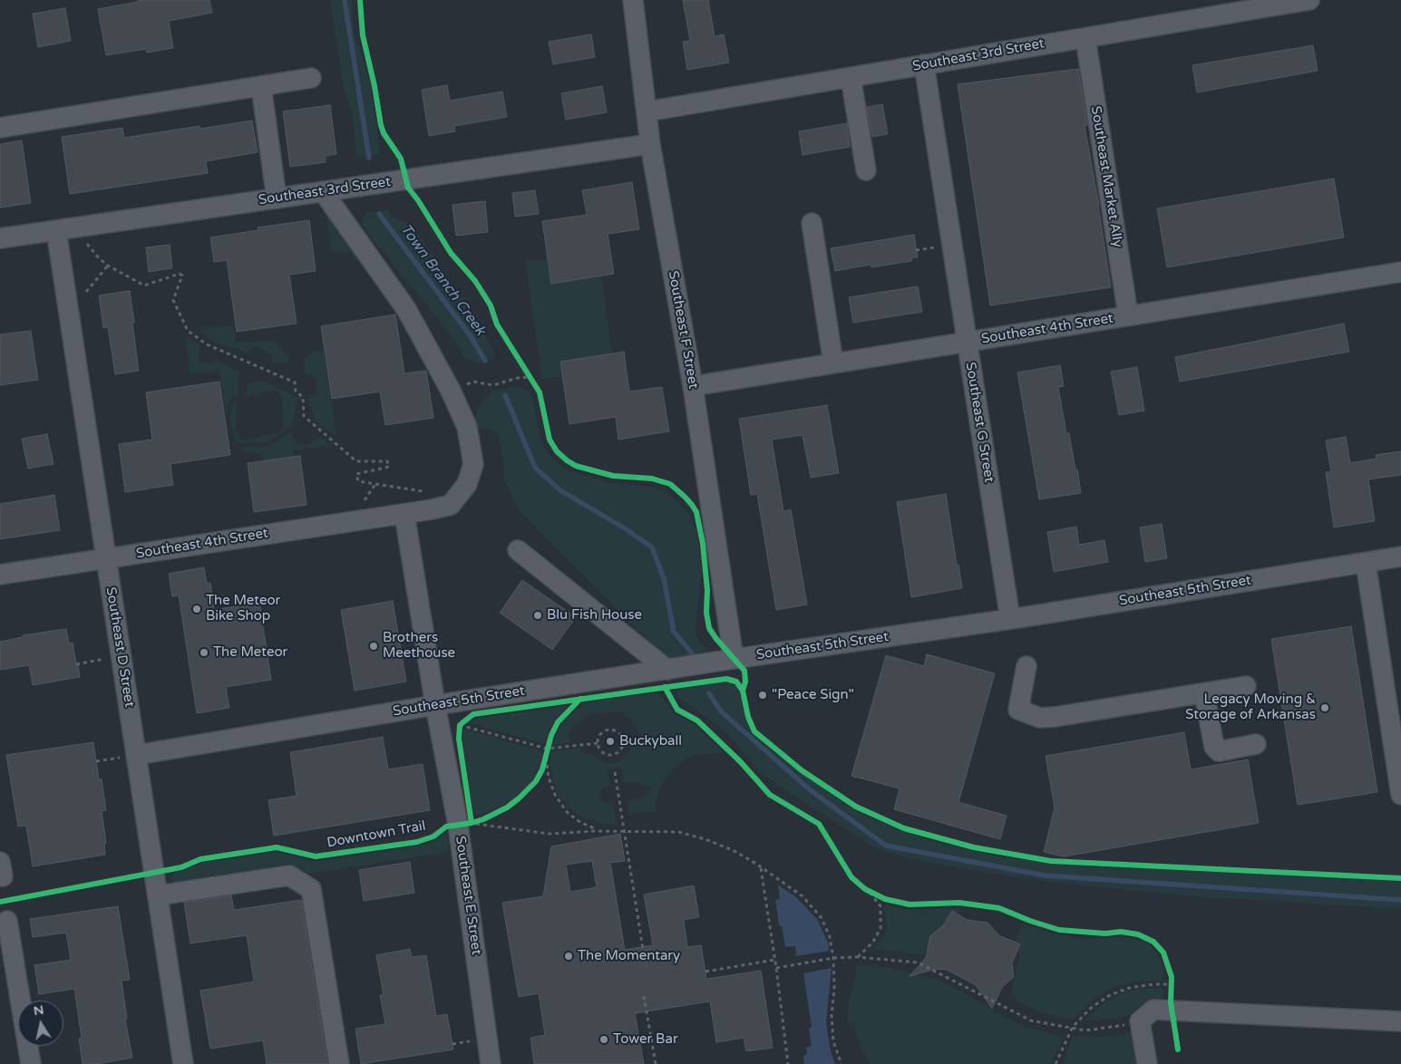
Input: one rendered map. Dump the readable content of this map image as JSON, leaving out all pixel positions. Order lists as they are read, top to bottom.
{
  "streets": {
    "street": [
      "Southeast 3rd Street",
      "Southeast Market Ally",
      "Southeast 4th Street",
      "Southeast F Street",
      "Southeast G Street",
      "Southeast 5th Street",
      "Southeast D Street",
      "Southeast E Street"
    ],
    "cycle path": ["Downtown Trail"]
  },
  "crossings": [
    ["Southeast 3rd Street", "Southeast Market Ally"],
    ["Southeast 3rd Street", "Southeast 4th Street"],
    ["Southeast 3rd Street", "Southeast F Street"],
    ["Southeast 3rd Street", "Southeast G Street"],
    ["Southeast 3rd Street", "Southeast D Street"],
    ["Southeast Market Ally", "Southeast 4th Street"],
    ["Southeast 4th Street", "Southeast F Street"],
    ["Southeast 4th Street", "Southeast G Street"],
    ["Southeast 4th Street", "Southeast D Street"],
    ["Southeast 4th Street", "Southeast E Street"],
    ["Southeast F Street", "Southeast 5th Street"],
    ["Southeast G Street", "Southeast 5th Street"],
    ["Southeast 5th Street", "Southeast D Street"],
    ["Southeast 5th Street", "Southeast E Street"]
  ],
  "water": ["Town Branch Creek"],
  "places": [
    "The Meteor Bike Shop",
    "Blu Fish House",
    "Brothers Meethouse",
    "The Meteor",
    "\"Peace Sign\"",
    "Legacy Moving & Storage of Arkansas",
    "Buckyball",
    "The Momentary",
    "Tower Bar"
  ],
  "north": "top"
}
